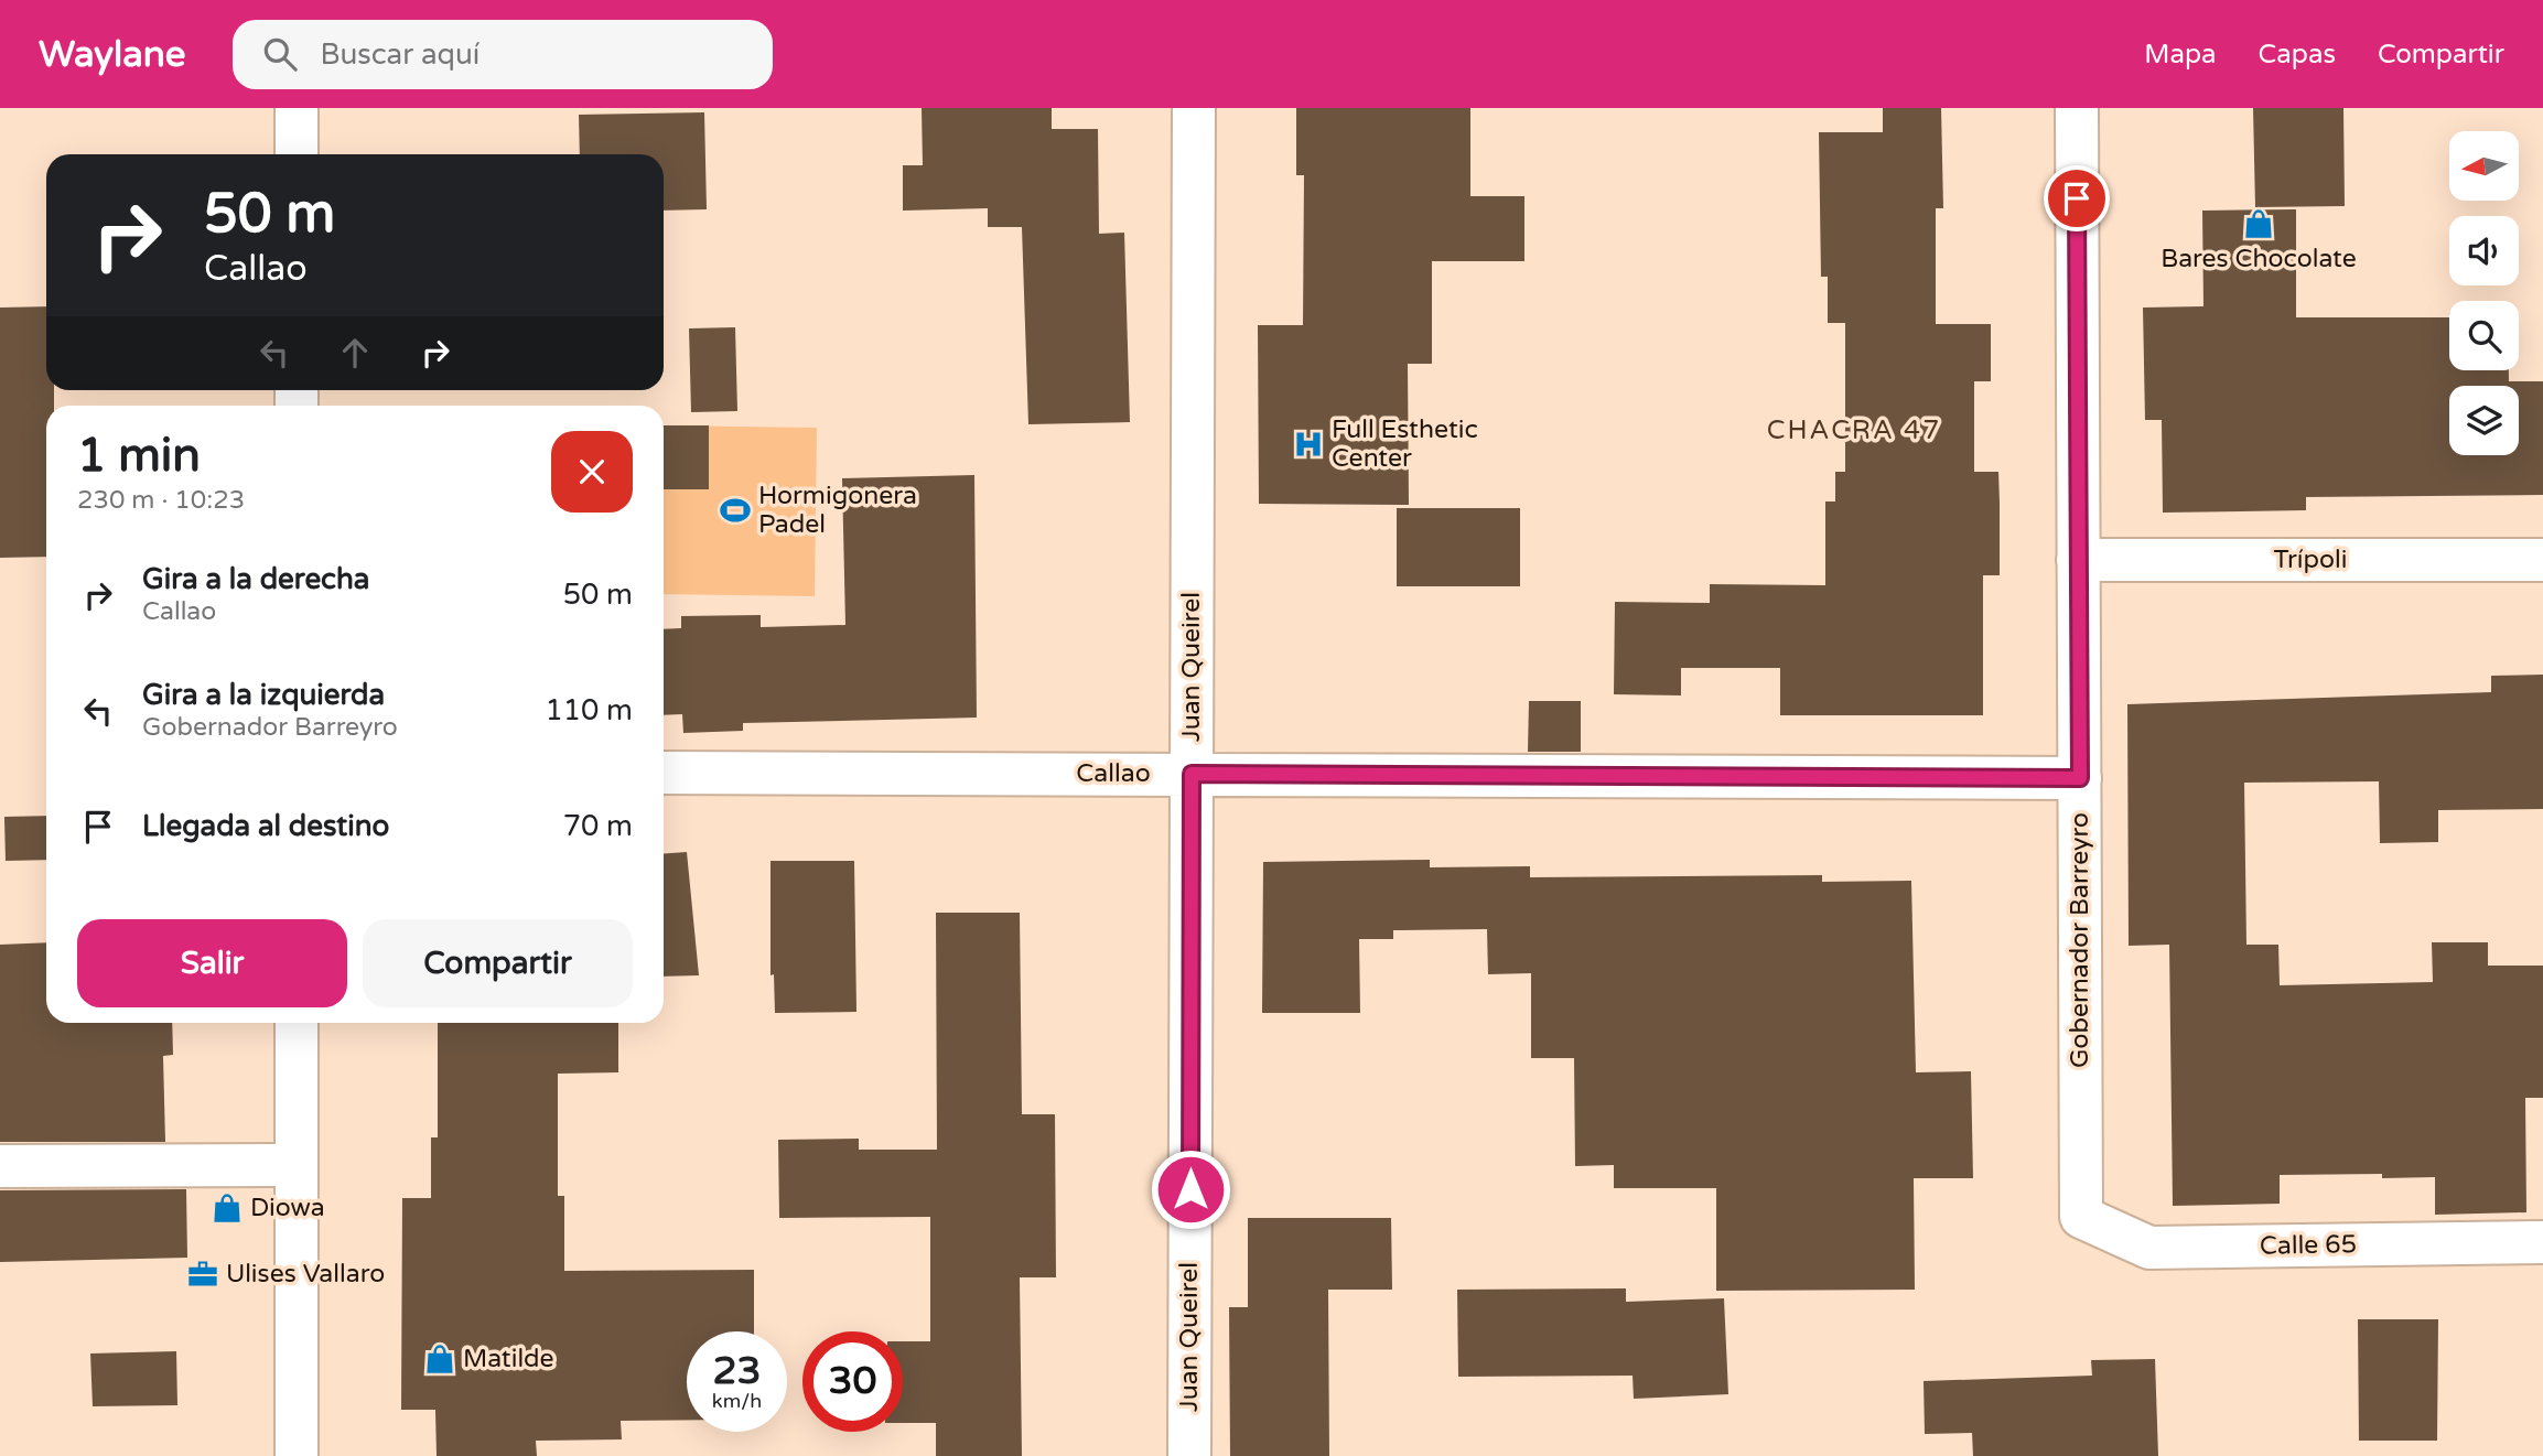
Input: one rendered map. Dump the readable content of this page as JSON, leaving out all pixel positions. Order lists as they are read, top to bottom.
{
  "streets": {
    "street": [
      "Trípoli",
      "Juan Queirel",
      "Callao",
      "Gobernador Barreyro",
      "Calle 65"
    ]
  },
  "crossings": [
    ["Trípoli", "Gobernador Barreyro"],
    ["Juan Queirel", "Callao"],
    ["Callao", "Gobernador Barreyro"],
    ["Gobernador Barreyro", "Calle 65"]
  ],
  "districts": ["CHACRA 47"],
  "places": {
    "shop": ["Bares Chocolate", "Diowa", "Matilde"],
    "hospital": ["Full Esthetic Center"],
    "sports": ["Hormigonera Padel"],
    "office": ["Ulises Vallaro"]
  },
  "north": "left",
  "page": {
    "header": "Waylane",
    "search": "Buscar aquí",
    "nav": ["Mapa", "Capas", "Compartir"],
    "turn": ["50 m", "Callao"],
    "heading": ["1 min", "230 m · 10:23"],
    "list": [
      {
        "name": "Gira a la derecha",
        "note": "Callao",
        "value": "50 m"
      },
      {
        "name": "Gira a la izquierda",
        "note": "Gobernador Barreyro",
        "value": "110 m"
      },
      {
        "name": "Llegada al destino",
        "value": "70 m"
      }
    ],
    "buttons": ["Salir", "Compartir"],
    "speed": "23 km/h",
    "limit": "30"
  }
}
